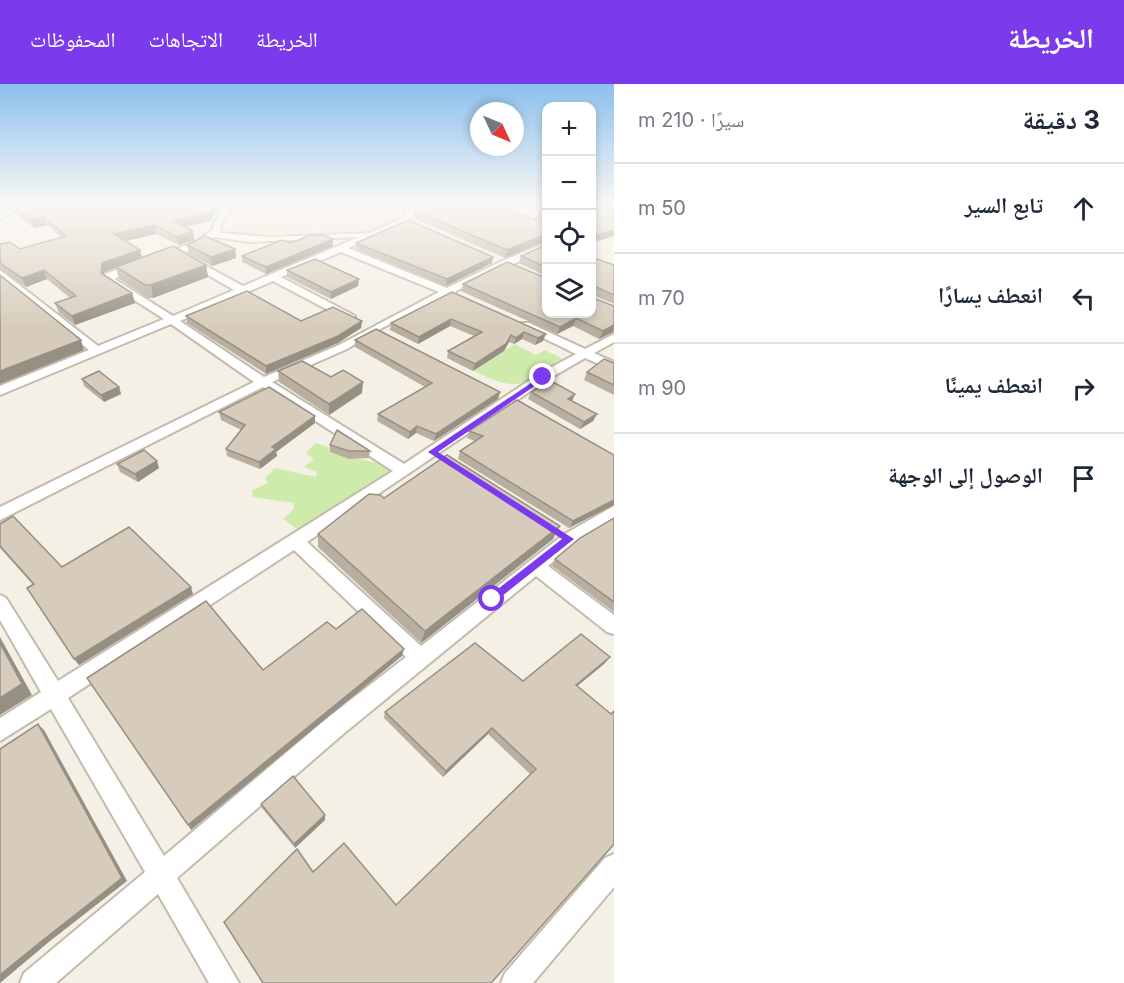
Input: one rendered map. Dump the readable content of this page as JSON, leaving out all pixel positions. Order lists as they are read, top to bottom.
{
  "north": "bottom right",
  "page": {
    "header": "الخريطة",
    "nav": ["الخريطة", "الاتجاهات", "المحفوظات"],
    "heading": ["3 دقيقة", "سيرًا · 210 m"],
    "map_buttons": ["+", "−"],
    "list": [
      ["تابع السير", "50 m"],
      ["انعطف يسارًا", "70 m"],
      ["انعطف يمينًا", "90 m"],
      "الوصول إلى الوجهة"
    ]
  }
}
